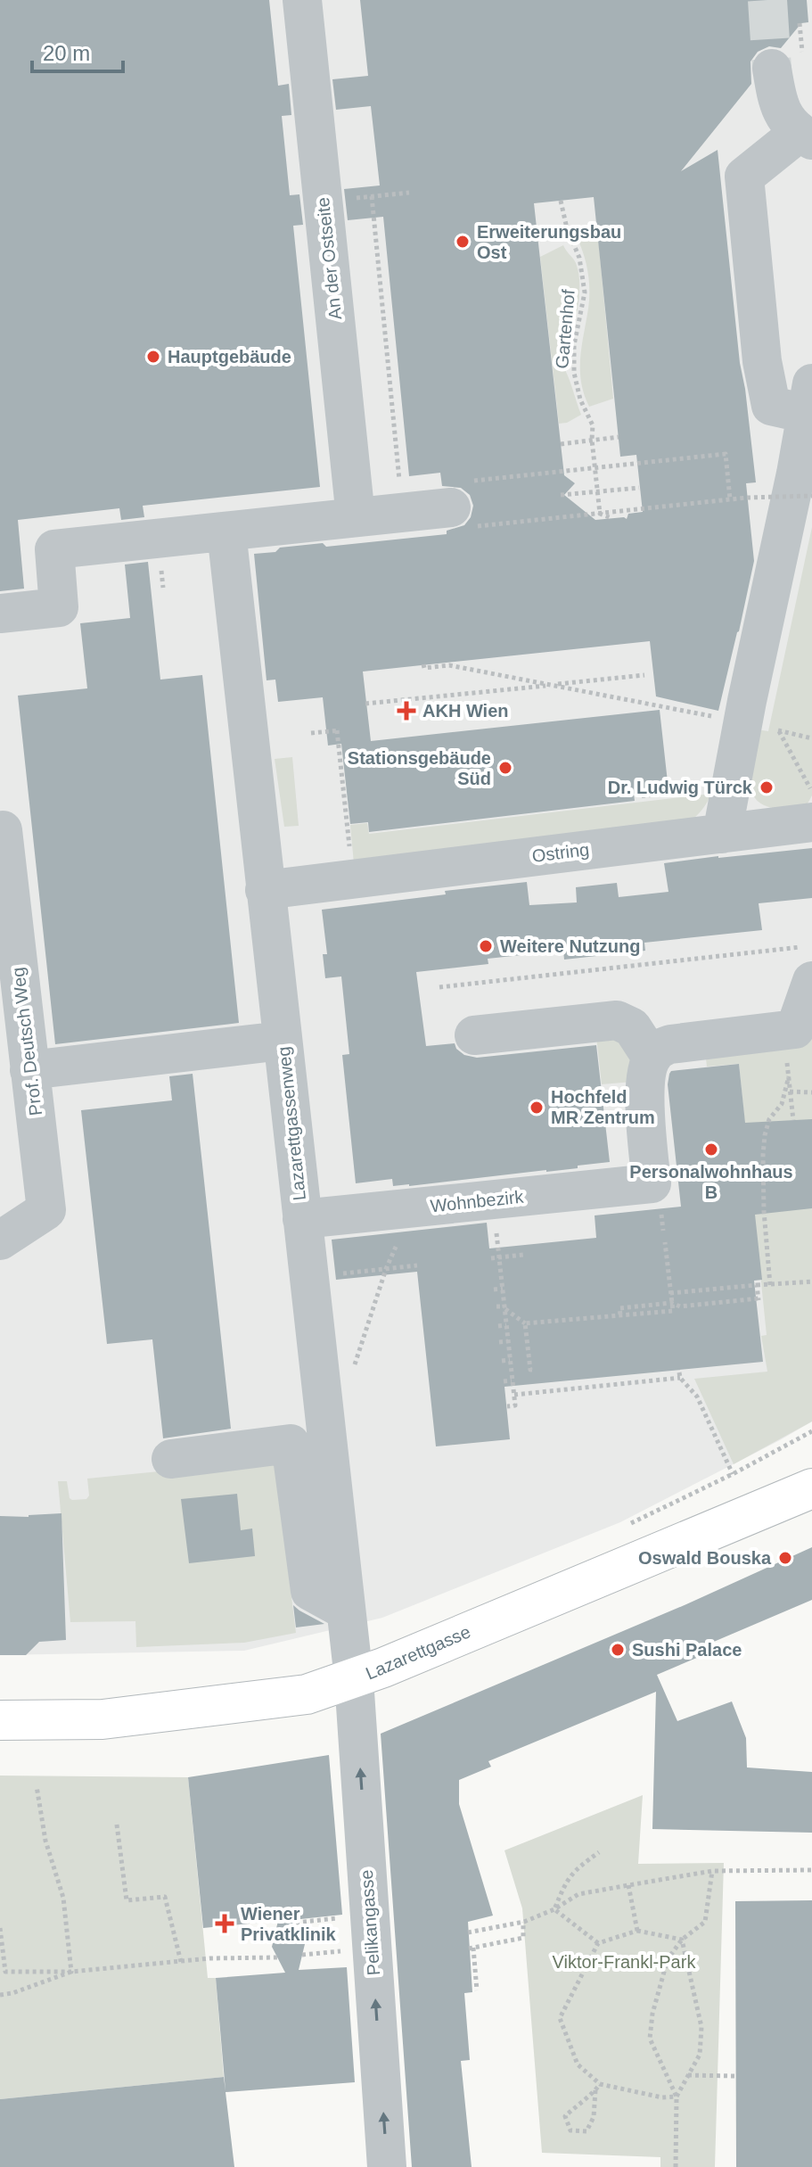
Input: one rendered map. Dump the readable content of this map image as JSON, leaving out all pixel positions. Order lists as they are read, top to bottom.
{
  "streets": {
    "main road": ["Lazarettgasse"],
    "street": [
      "An der Ostseite",
      "Ostring",
      "Prof. Deutsch Weg",
      "Lazarettgassenweg",
      "Wohnbezirk",
      "Pelikangasse"
    ],
    "path": ["Gartenhof"]
  },
  "crossings": [
    ["Ostring", "Lazarettgassenweg"],
    ["Lazarettgassenweg", "Wohnbezirk"],
    ["Lazarettgassenweg", "Lazarettgasse"],
    ["Lazarettgassenweg", "Pelikangasse"],
    ["Lazarettgasse", "Pelikangasse"]
  ],
  "one_way": ["Pelikangasse"],
  "parks": ["Viktor-Frankl-Park"],
  "places": {
    "other": [
      "Erweiterungsbau Ost",
      "Hauptgebäude",
      "Stationsgebäude Süd",
      "Dr. Ludwig Türck",
      "Weitere Nutzung",
      "Hochfeld MR Zentrum",
      "Personalwohnhaus B",
      "Oswald Bouska",
      "Sushi Palace"
    ],
    "health": ["AKH Wien", "Wiener Privatklinik"]
  },
  "scale_bar": "20 m"
}
